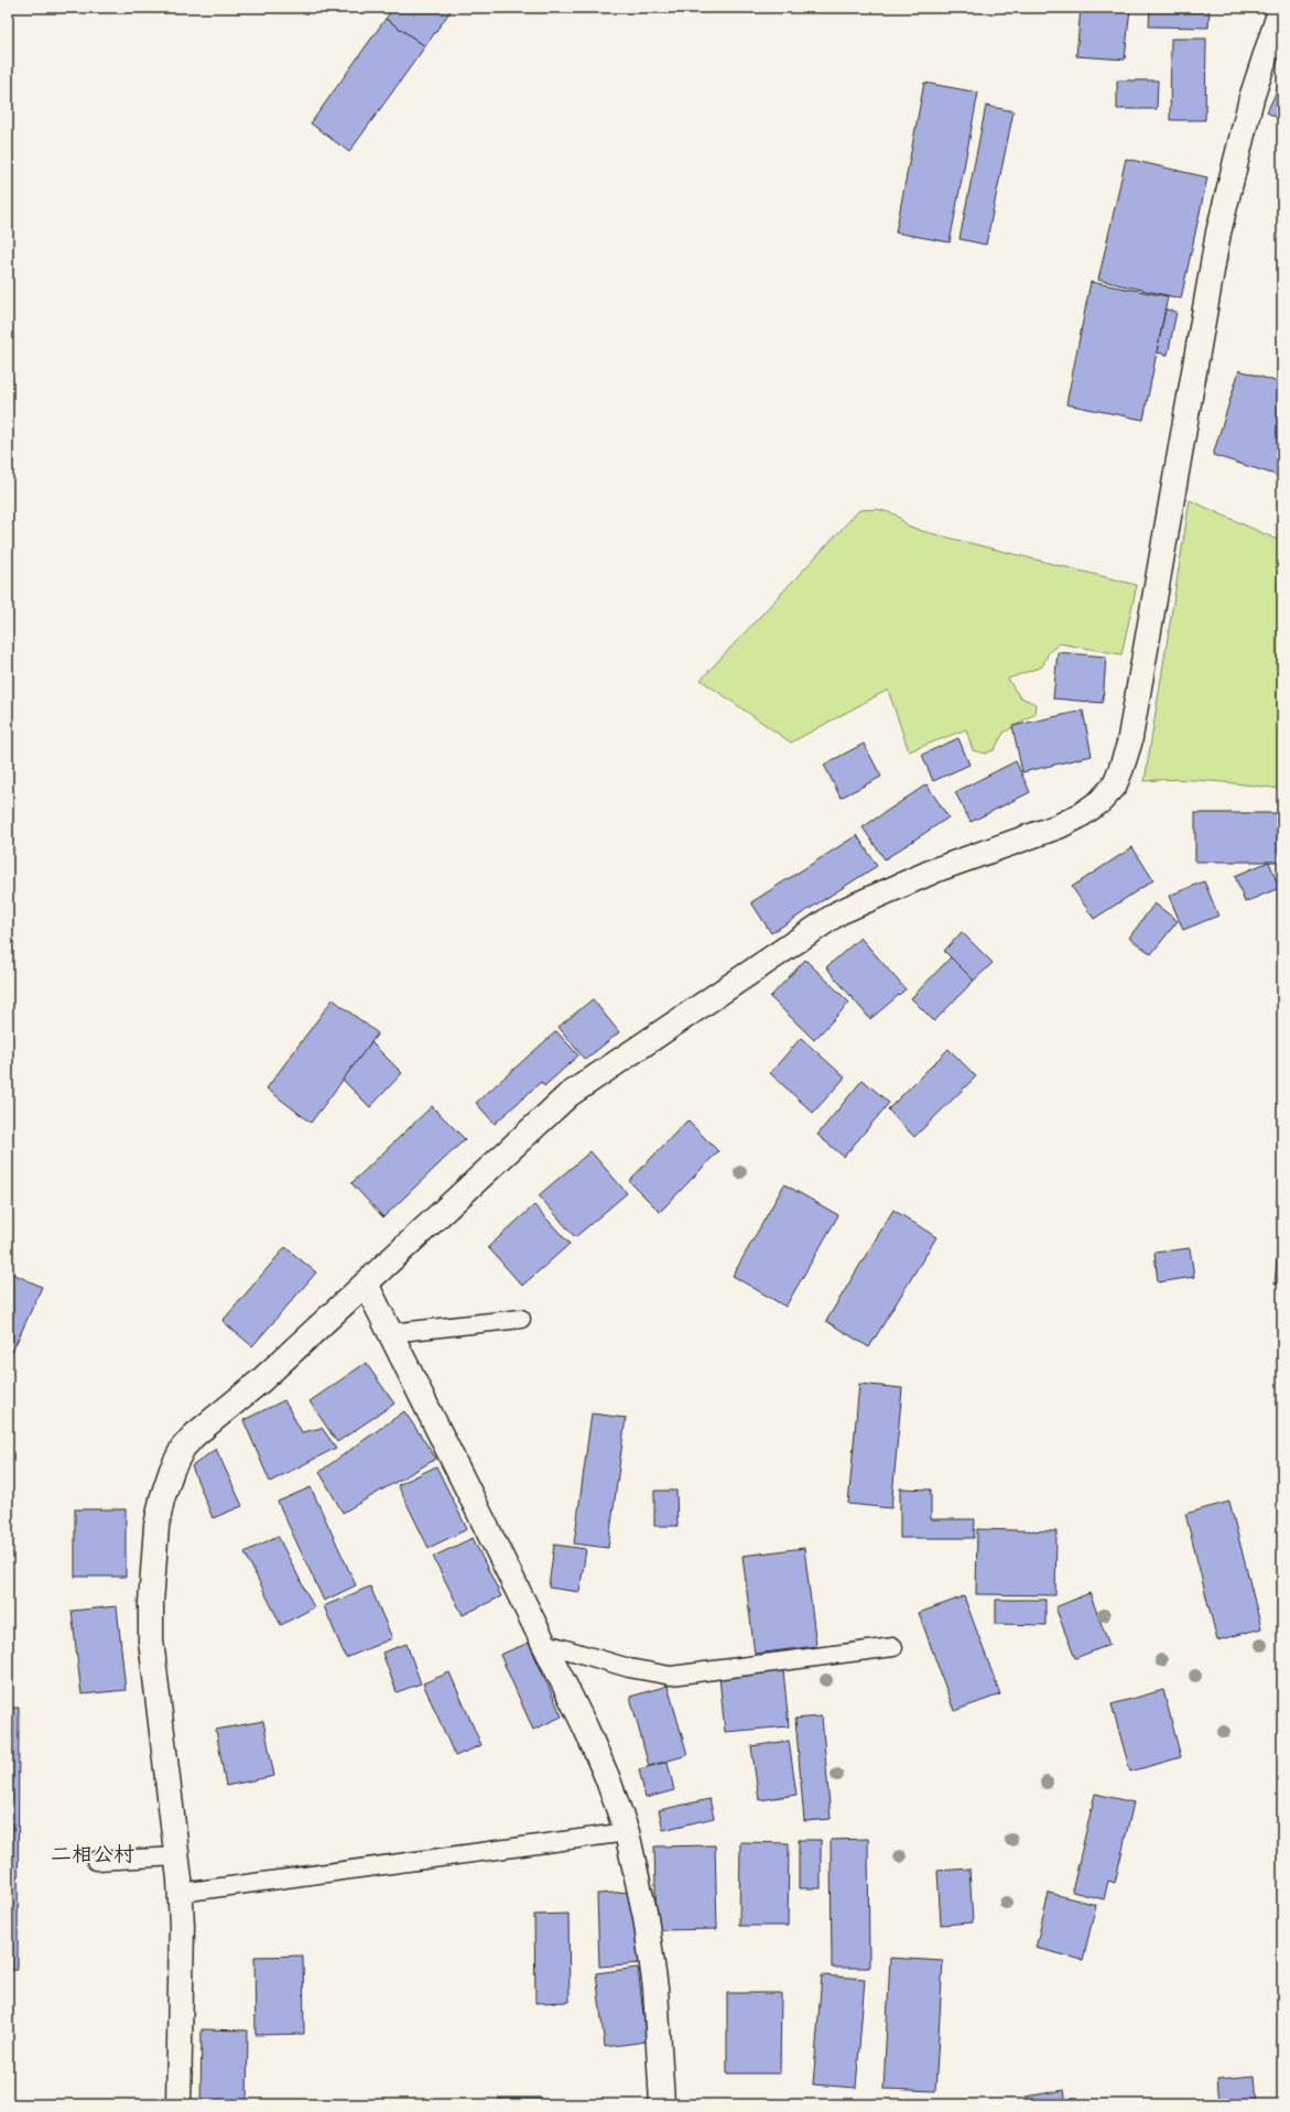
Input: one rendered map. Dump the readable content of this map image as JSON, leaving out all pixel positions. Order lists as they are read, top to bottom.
{
  "districts": ["二相公村"]
}
